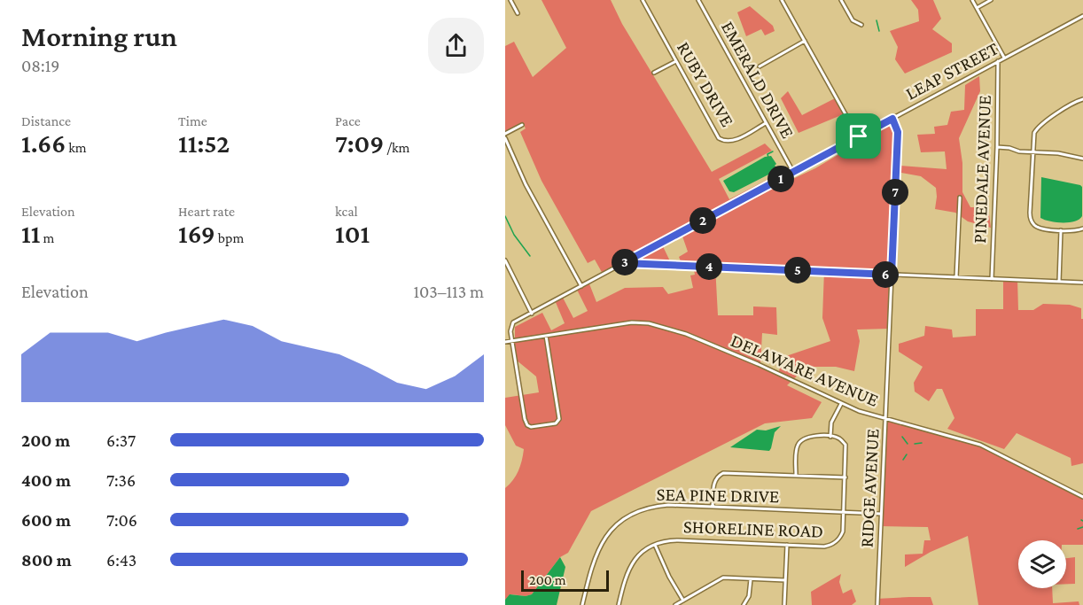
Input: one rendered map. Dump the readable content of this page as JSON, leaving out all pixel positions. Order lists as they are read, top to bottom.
{
  "streets": {
    "street": [
      "LEAP STREET",
      "EMERALD DRIVE",
      "RUBY DRIVE",
      "PINEDALE AVENUE",
      "DELAWARE AVENUE",
      "RIDGE AVENUE",
      "SEA PINE DRIVE",
      "SHORELINE ROAD"
    ]
  },
  "crossings": [
    ["LEAP STREET", "EMERALD DRIVE"],
    ["LEAP STREET", "PINEDALE AVENUE"],
    ["LEAP STREET", "DELAWARE AVENUE"],
    ["LEAP STREET", "RIDGE AVENUE"],
    ["EMERALD DRIVE", "RUBY DRIVE"],
    ["DELAWARE AVENUE", "RIDGE AVENUE"],
    ["RIDGE AVENUE", "SEA PINE DRIVE"],
    ["SEA PINE DRIVE", "SHORELINE ROAD"]
  ],
  "scale_bar": "200 m",
  "page": {
    "heading": ["Morning run", "08:19"],
    "stats": [
      ["Distance", "1.66 km"],
      ["Time", "11:52"],
      ["Pace", "7:09 /km"],
      ["Elevation", "11 m"],
      ["Heart rate", "169 bpm"],
      ["kcal", "101"]
    ],
    "pins": [
      "1",
      "7",
      "2",
      "3",
      "4",
      "5",
      "6"
    ],
    "chart": ["Elevation", "103–113 m"],
    "list": [
      {
        "name": "200 m",
        "note": "6:37"
      },
      {
        "name": "400 m",
        "note": "7:36"
      },
      {
        "name": "600 m",
        "note": "7:06"
      },
      {
        "name": "800 m",
        "note": "6:43"
      }
    ],
    "scale": "200 m"
  }
}
